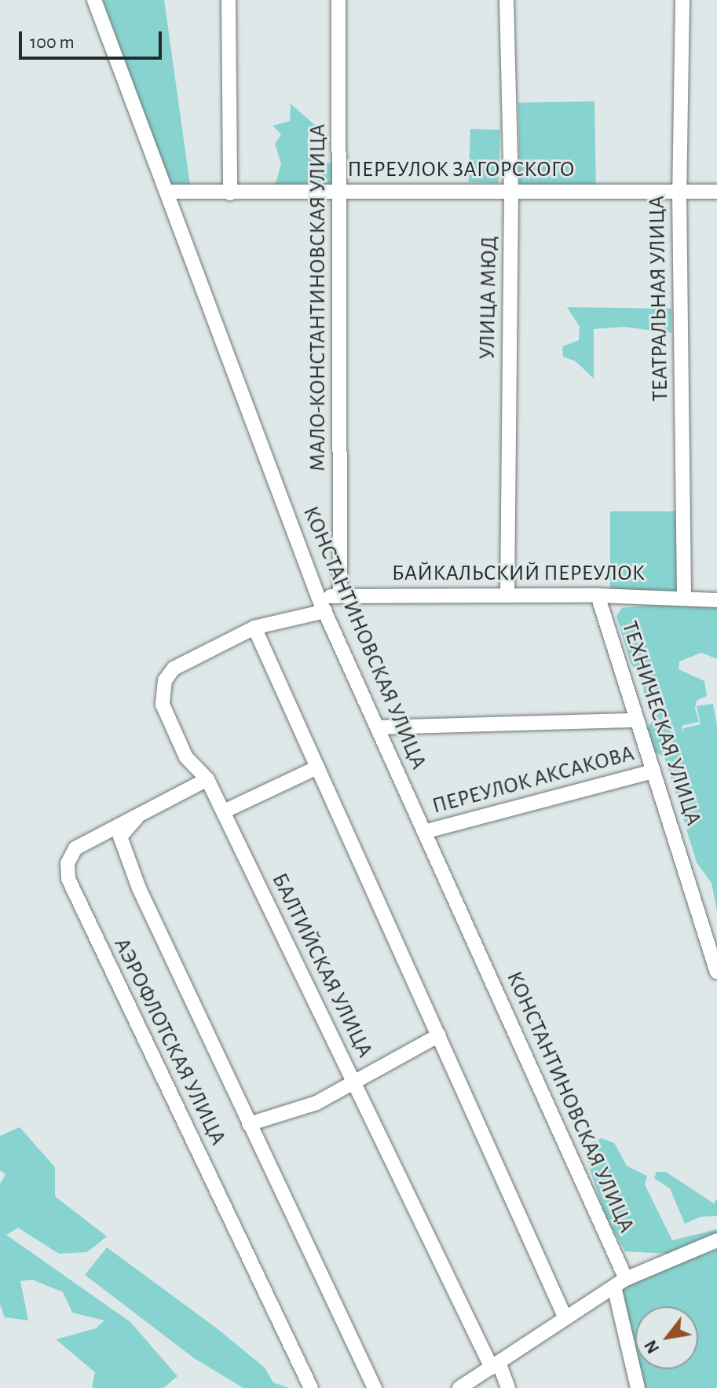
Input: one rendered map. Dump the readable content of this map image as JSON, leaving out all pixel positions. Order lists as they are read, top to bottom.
{
  "streets": {
    "street": [
      "ПЕРЕУЛОК ЗАГОРСКОГО",
      "МАЛО-КОНСТАНТИНОВСКАЯ УЛИЦА",
      "УЛИЦА МЮД",
      "ТЕАТРАЛЬНАЯ УЛИЦА",
      "БАЙКАЛЬСКИЙ ПЕРЕУЛОК",
      "КОНСТАНТИНОВСКАЯ УЛИЦА",
      "ТЕХНИЧЕСКАЯ УЛИЦА",
      "ПЕРЕУЛОК АКСАКОВА",
      "БАЛТИЙСКАЯ УЛИЦА",
      "АЭРОФЛОТСКАЯ УЛИЦА"
    ]
  },
  "crossings": [
    ["ПЕРЕУЛОК ЗАГОРСКОГО", "МАЛО-КОНСТАНТИНОВСКАЯ УЛИЦА"],
    ["ПЕРЕУЛОК ЗАГОРСКОГО", "УЛИЦА МЮД"],
    ["ПЕРЕУЛОК ЗАГОРСКОГО", "ТЕАТРАЛЬНАЯ УЛИЦА"],
    ["ПЕРЕУЛОК ЗАГОРСКОГО", "КОНСТАНТИНОВСКАЯ УЛИЦА"],
    ["МАЛО-КОНСТАНТИНОВСКАЯ УЛИЦА", "БАЙКАЛЬСКИЙ ПЕРЕУЛОК"],
    ["УЛИЦА МЮД", "БАЙКАЛЬСКИЙ ПЕРЕУЛОК"],
    ["ТЕАТРАЛЬНАЯ УЛИЦА", "БАЙКАЛЬСКИЙ ПЕРЕУЛОК"],
    ["БАЙКАЛЬСКИЙ ПЕРЕУЛОК", "КОНСТАНТИНОВСКАЯ УЛИЦА"],
    ["БАЙКАЛЬСКИЙ ПЕРЕУЛОК", "ТЕХНИЧЕСКАЯ УЛИЦА"],
    ["БАЙКАЛЬСКИЙ ПЕРЕУЛОК", "БАЛТИЙСКАЯ УЛИЦА"],
    ["КОНСТАНТИНОВСКАЯ УЛИЦА", "ПЕРЕУЛОК АКСАКОВА"],
    ["ТЕХНИЧЕСКАЯ УЛИЦА", "ПЕРЕУЛОК АКСАКОВА"],
    ["БАЛТИЙСКАЯ УЛИЦА", "АЭРОФЛОТСКАЯ УЛИЦА"]
  ],
  "scale_bar": "100 m",
  "north": "bottom left"
}
